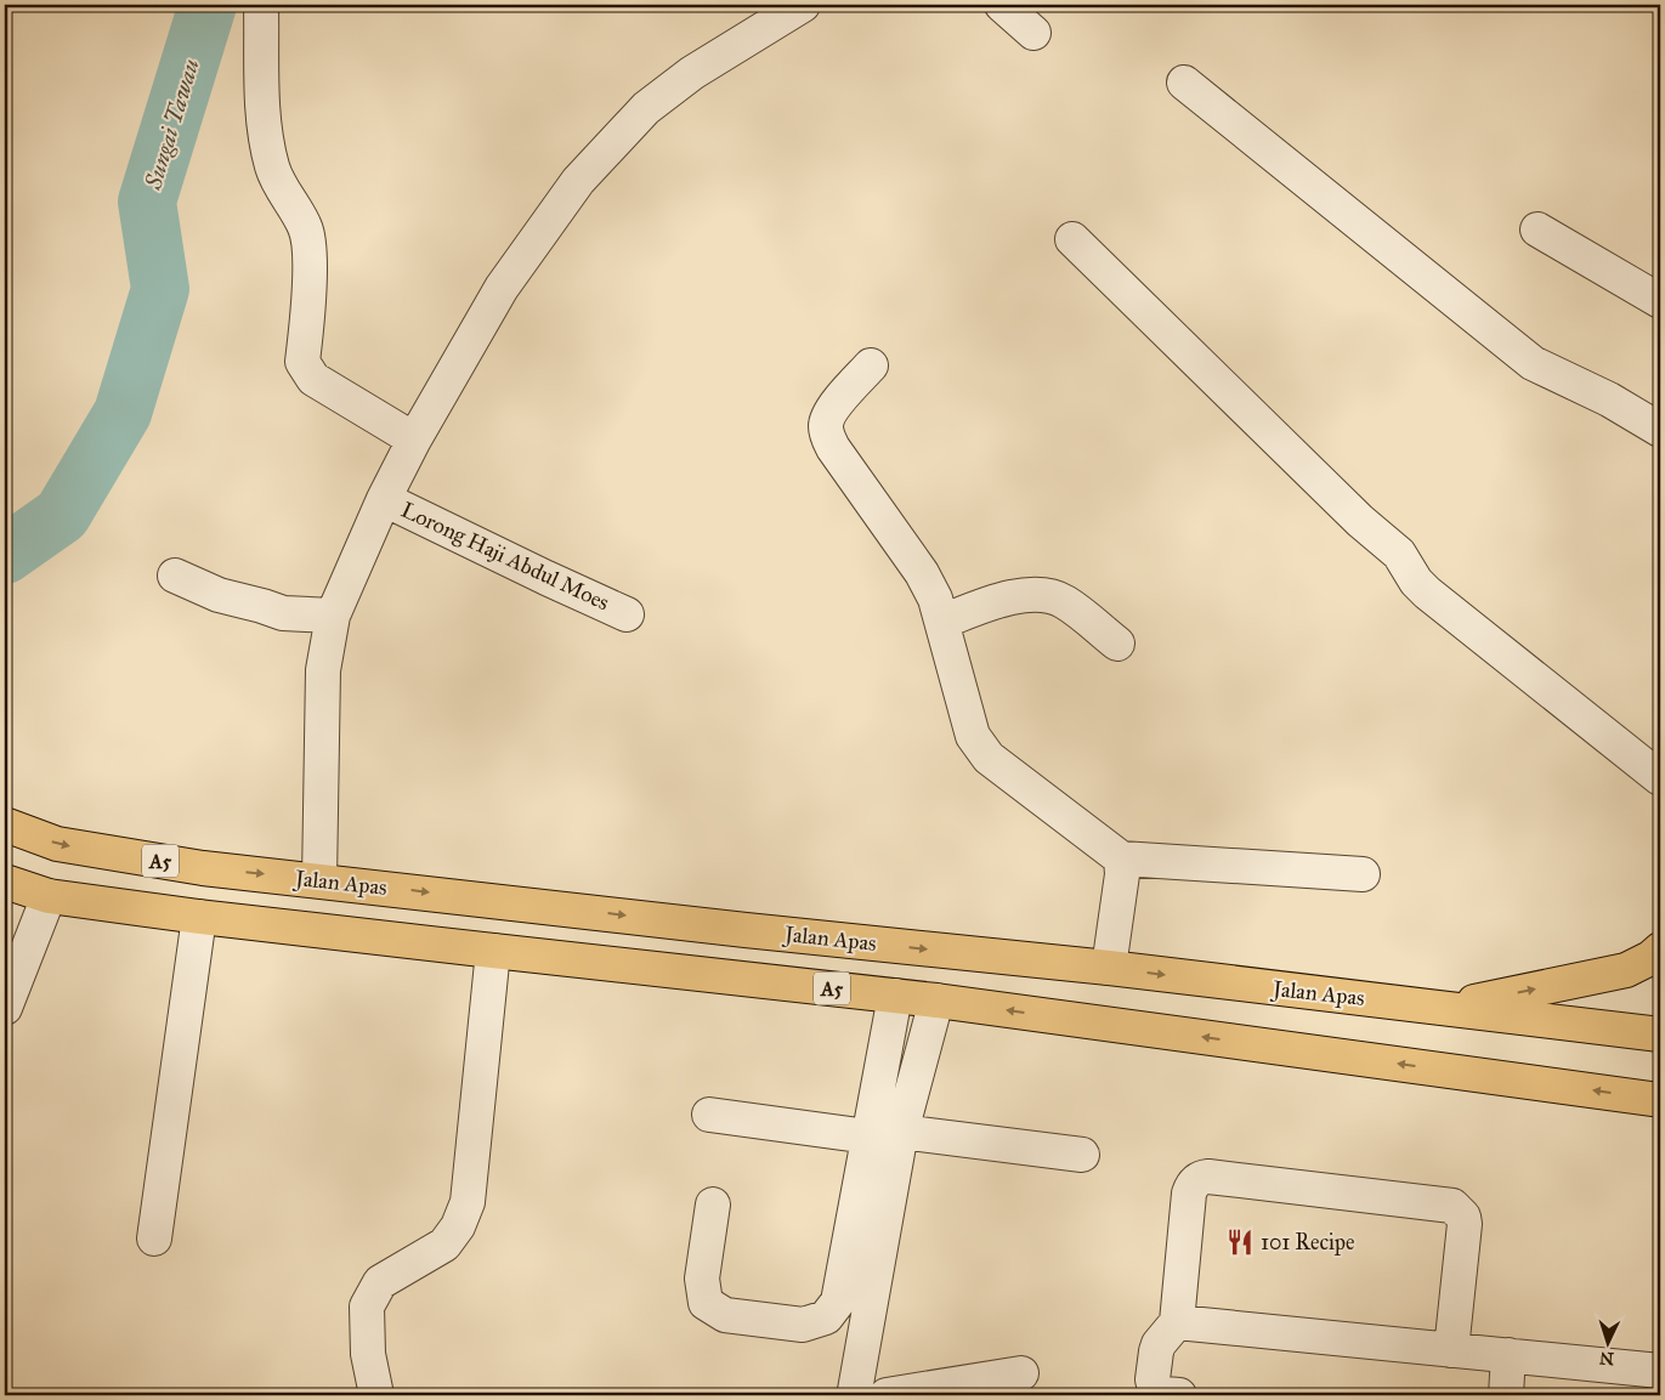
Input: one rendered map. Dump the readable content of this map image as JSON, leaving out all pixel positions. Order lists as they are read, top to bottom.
{
  "streets": {
    "highway": ["A5", "Jalan Apas"],
    "street": ["Lorong Haji Abdul Moes"]
  },
  "water": ["Sungai Tawau"],
  "places": {
    "restaurant": ["101 Recipe"]
  },
  "north": "bottom"
}
